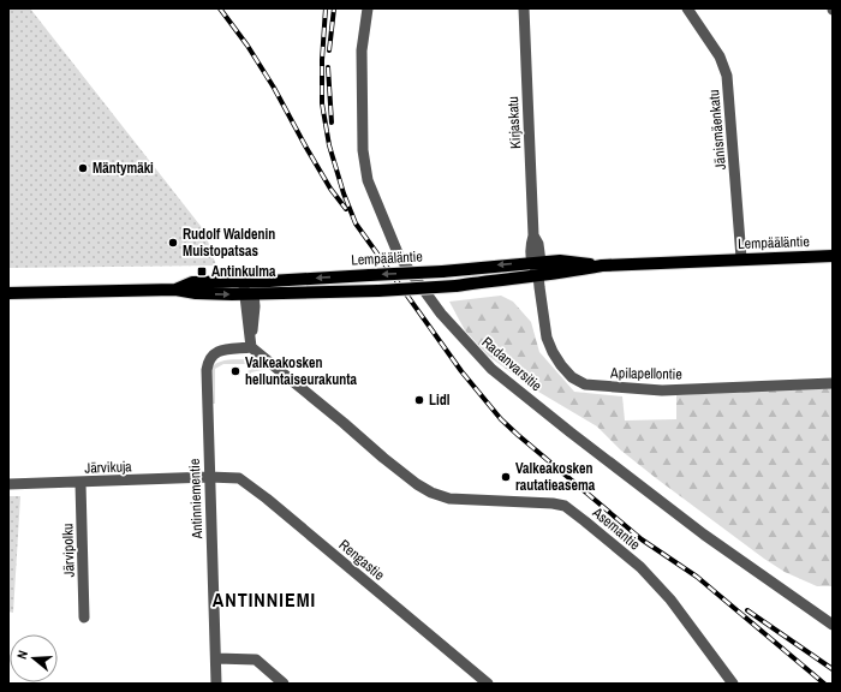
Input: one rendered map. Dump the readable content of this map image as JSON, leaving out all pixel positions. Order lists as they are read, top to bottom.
{
  "streets": {
    "main road": ["Lempääläntie"],
    "street": [
      "Kirjaskatu",
      "Jänismäenkatu",
      "Radanvarsitie",
      "Apilapellontie",
      "Järvikuja",
      "Antinniementie",
      "Asemantie",
      "Järvipolku",
      "Rengastie"
    ]
  },
  "crossings": [
    ["Kirjaskatu", "Lempääläntie"],
    ["Kirjaskatu", "Apilapellontie"],
    ["Jänismäenkatu", "Lempääläntie"],
    ["Lempääläntie", "Apilapellontie"],
    ["Järvikuja", "Antinniementie"],
    ["Järvikuja", "Järvipolku"],
    ["Järvikuja", "Rengastie"],
    ["Antinniementie", "Asemantie"],
    ["Antinniementie", "Rengastie"]
  ],
  "districts": ["ANTINNIEMI"],
  "places": {
    "other": [
      "Mäntymäki",
      "Rudolf Waldenin Muistopatsas",
      "Valkeakosken helluntaiseurakunta",
      "Lidl",
      "Valkeakosken rautatieasema"
    ],
    "transit": ["Antinkulma"]
  },
  "north": "left"
}
